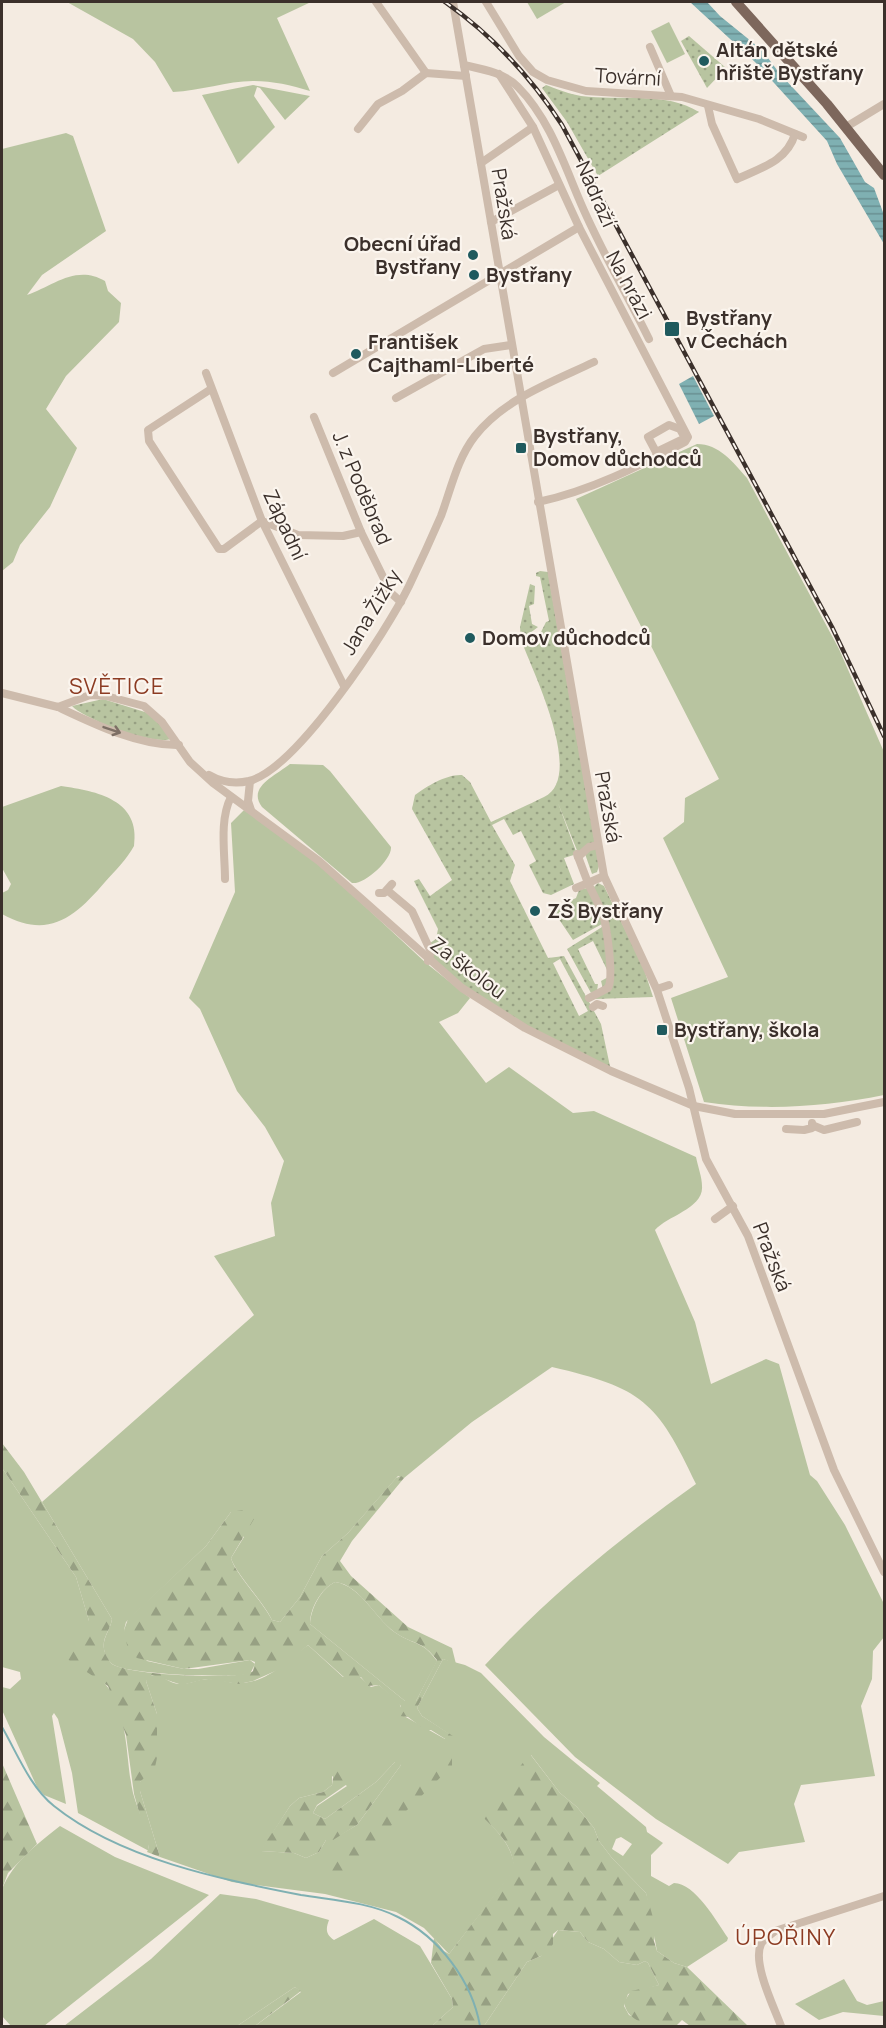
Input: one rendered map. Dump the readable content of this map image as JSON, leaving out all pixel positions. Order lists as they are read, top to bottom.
{
  "streets": {
    "street": [
      "Tovární",
      "Nádraží",
      "Pražská",
      "Na hrázi",
      "J. z Poděbrad",
      "Západní",
      "Jana Žižky",
      "Za školou"
    ]
  },
  "crossings": [
    ["Nádraží", "Na hrázi"],
    ["Pražská", "Na hrázi"],
    ["Pražská", "Jana Žižky"],
    ["Pražská", "Za školou"],
    ["J. z Poděbrad", "Jana Žižky"],
    ["Západní", "Jana Žižky"]
  ],
  "districts": ["SVĚTICE", "ÚPOŘINY"],
  "places": {
    "other": [
      "Altán dětské hřiště Bystřany",
      "Obecní úřad Bystřany",
      "Bystřany",
      "František Cajthaml-Liberté",
      "Domov důchodců",
      "ZŠ Bystřany"
    ],
    "transit": ["Bystřany v Čechách", "Bystřany, Domov důchodců", "Bystřany, škola"]
  }
}
